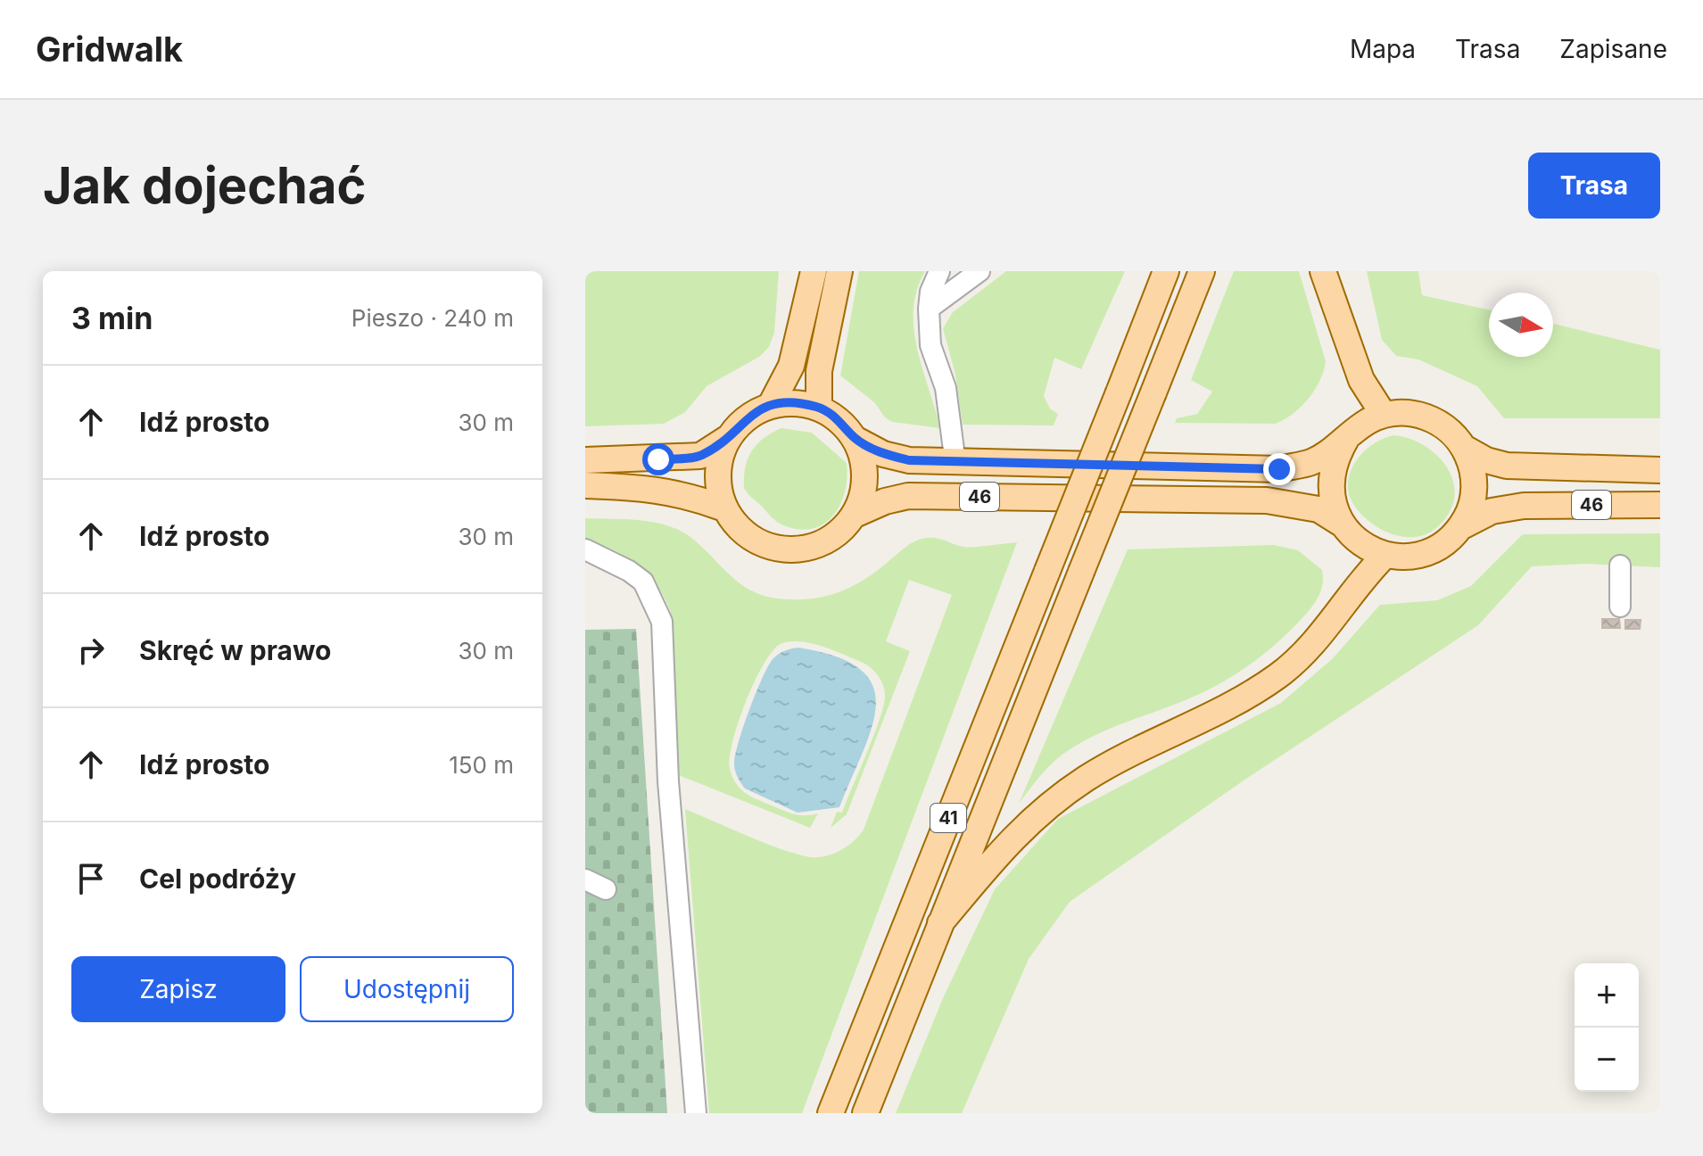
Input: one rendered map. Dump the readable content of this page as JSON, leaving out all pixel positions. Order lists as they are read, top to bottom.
{
  "streets": {
    "main road": ["46", "41"]
  },
  "north": "right",
  "page": {
    "header": "Gridwalk",
    "nav": ["Mapa", "Trasa", "Zapisane"],
    "buttons": [
      "Trasa",
      ["Zapisz", "Udostępnij"]
    ],
    "title": "Jak dojechać",
    "heading": ["3 min", "Pieszo · 240 m"],
    "list": [
      ["Idź prosto", "30 m"],
      ["Idź prosto", "30 m"],
      ["Skręć w prawo", "30 m"],
      ["Idź prosto", "150 m"],
      "Cel podróży"
    ],
    "map_buttons": ["+", "−"]
  }
}
